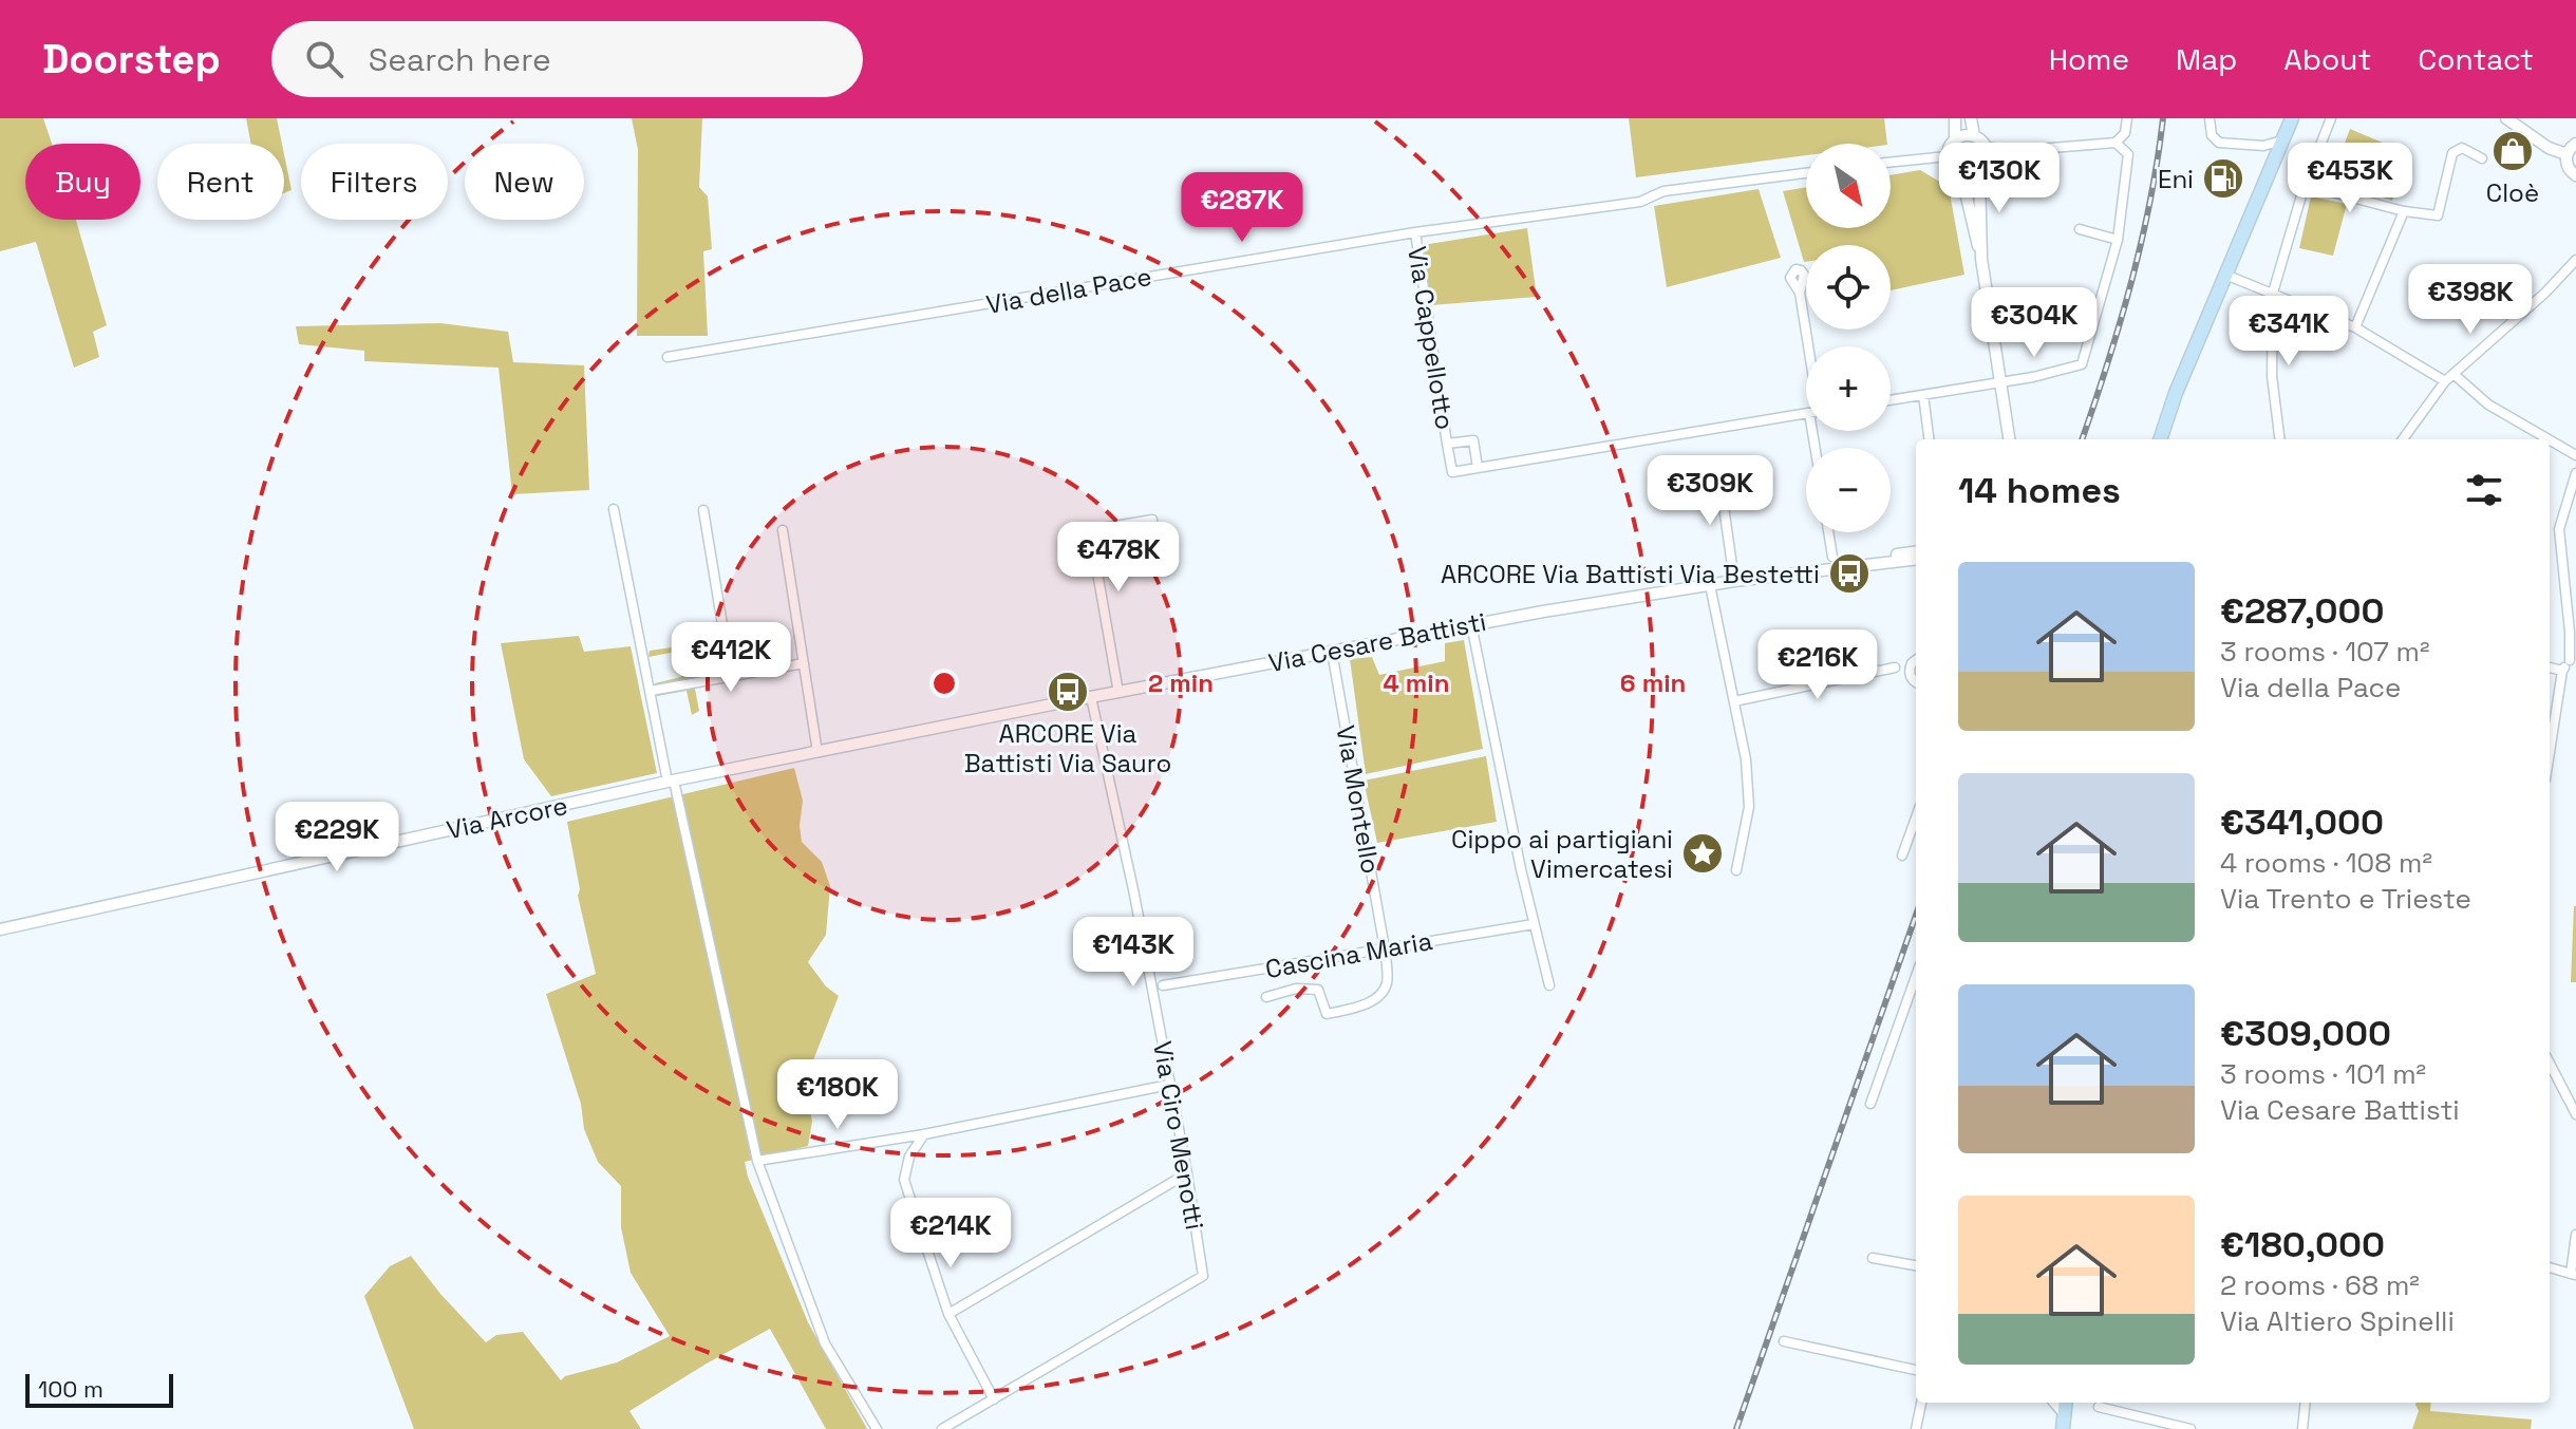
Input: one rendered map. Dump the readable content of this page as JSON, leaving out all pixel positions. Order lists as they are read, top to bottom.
{
  "streets": {
    "street": [
      "Via della Pace",
      "Via Cappellotto",
      "Via Cesare Battisti",
      "Via Montello",
      "Via Arcore",
      "Cascina Maria",
      "Via Ciro Menotti"
    ]
  },
  "crossings": [
    ["Via della Pace", "Via Cappellotto"],
    ["Via Cesare Battisti", "Via Montello"],
    ["Via Cesare Battisti", "Via Arcore"],
    ["Via Cesare Battisti", "Via Ciro Menotti"],
    ["Via Montello", "Cascina Maria"]
  ],
  "places": {
    "shop": ["Cloè"],
    "fuel station": ["Eni"],
    "bus stop": ["ARCORE Via Battisti Via Bestetti", "ARCORE Via Battisti Via Sauro"],
    "place": ["Cippo ai partigiani Vimercatesi"]
  },
  "scale_bar": "100 m",
  "north": "bottom right",
  "page": {
    "header": "Doorstep",
    "search": "Search here",
    "nav": [
      "Home",
      "Map",
      "About",
      "Contact"
    ],
    "price": [
      "€130K",
      "€453K",
      "€287K",
      "€398K",
      "€304K",
      "€341K",
      "€309K",
      "€478K",
      "€412K",
      "€216K",
      "€229K",
      "€143K",
      "€180K",
      "€214K"
    ],
    "map_buttons": ["+", "−"],
    "chip": [
      "Buy",
      "Rent",
      "Filters",
      "New"
    ],
    "heading": "14 homes",
    "list": [
      {
        "name": "€287,000",
        "note": "3 rooms · 107 m² · Via della Pace"
      },
      {
        "name": "€341,000",
        "note": "4 rooms · 108 m² · Via Trento e Trieste"
      },
      {
        "name": "€309,000",
        "note": "3 rooms · 101 m² · Via Cesare Battisti"
      },
      {
        "name": "€180,000",
        "note": "2 rooms · 68 m² · Via Altiero Spinelli"
      }
    ],
    "scale": "100 m"
  },
  "rings": ["2 min", "4 min", "6 min"]
}
